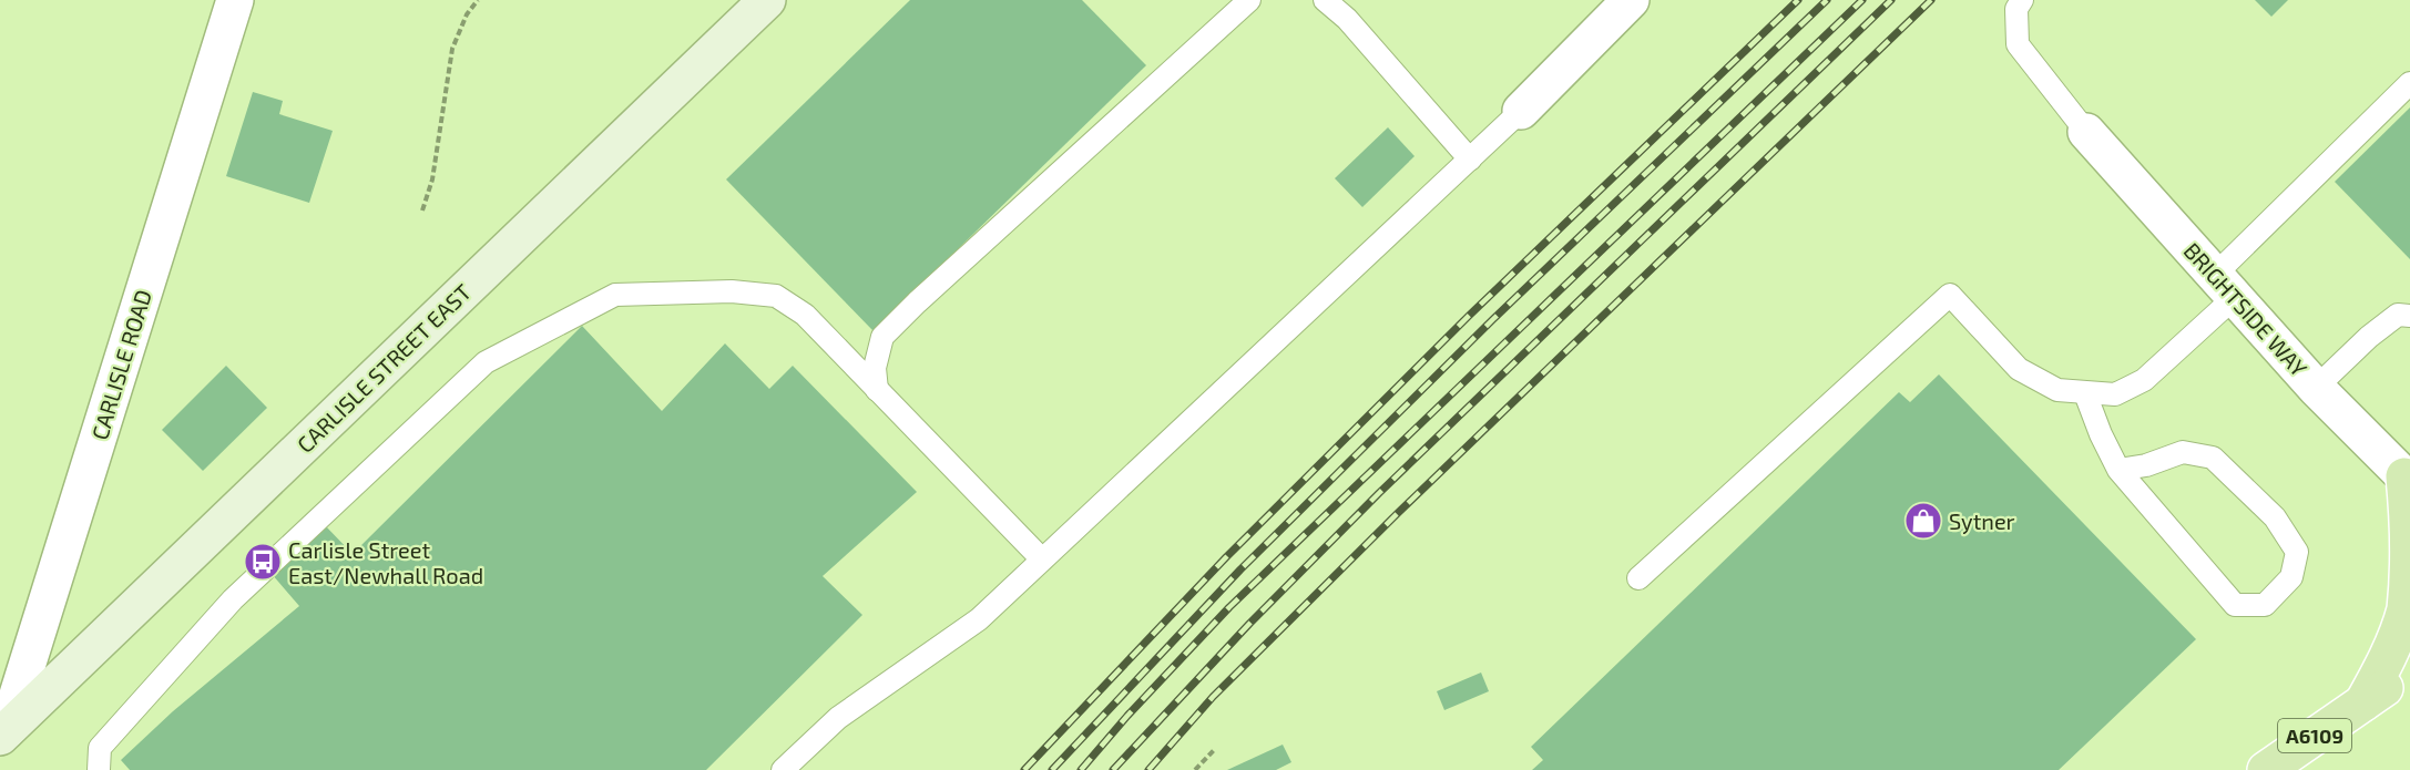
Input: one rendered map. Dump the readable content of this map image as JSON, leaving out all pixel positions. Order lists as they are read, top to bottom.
{
  "streets": {
    "main road": ["CARLISLE STREET EAST", "A6109"],
    "street": ["BRIGHTSIDE WAY", "CARLISLE ROAD"]
  },
  "crossings": [
    ["CARLISLE ROAD", "CARLISLE STREET EAST"]
  ],
  "places": {
    "shop": ["Sytner"],
    "bus stop": ["Carlisle Street East/Newhall Road"]
  }
}
